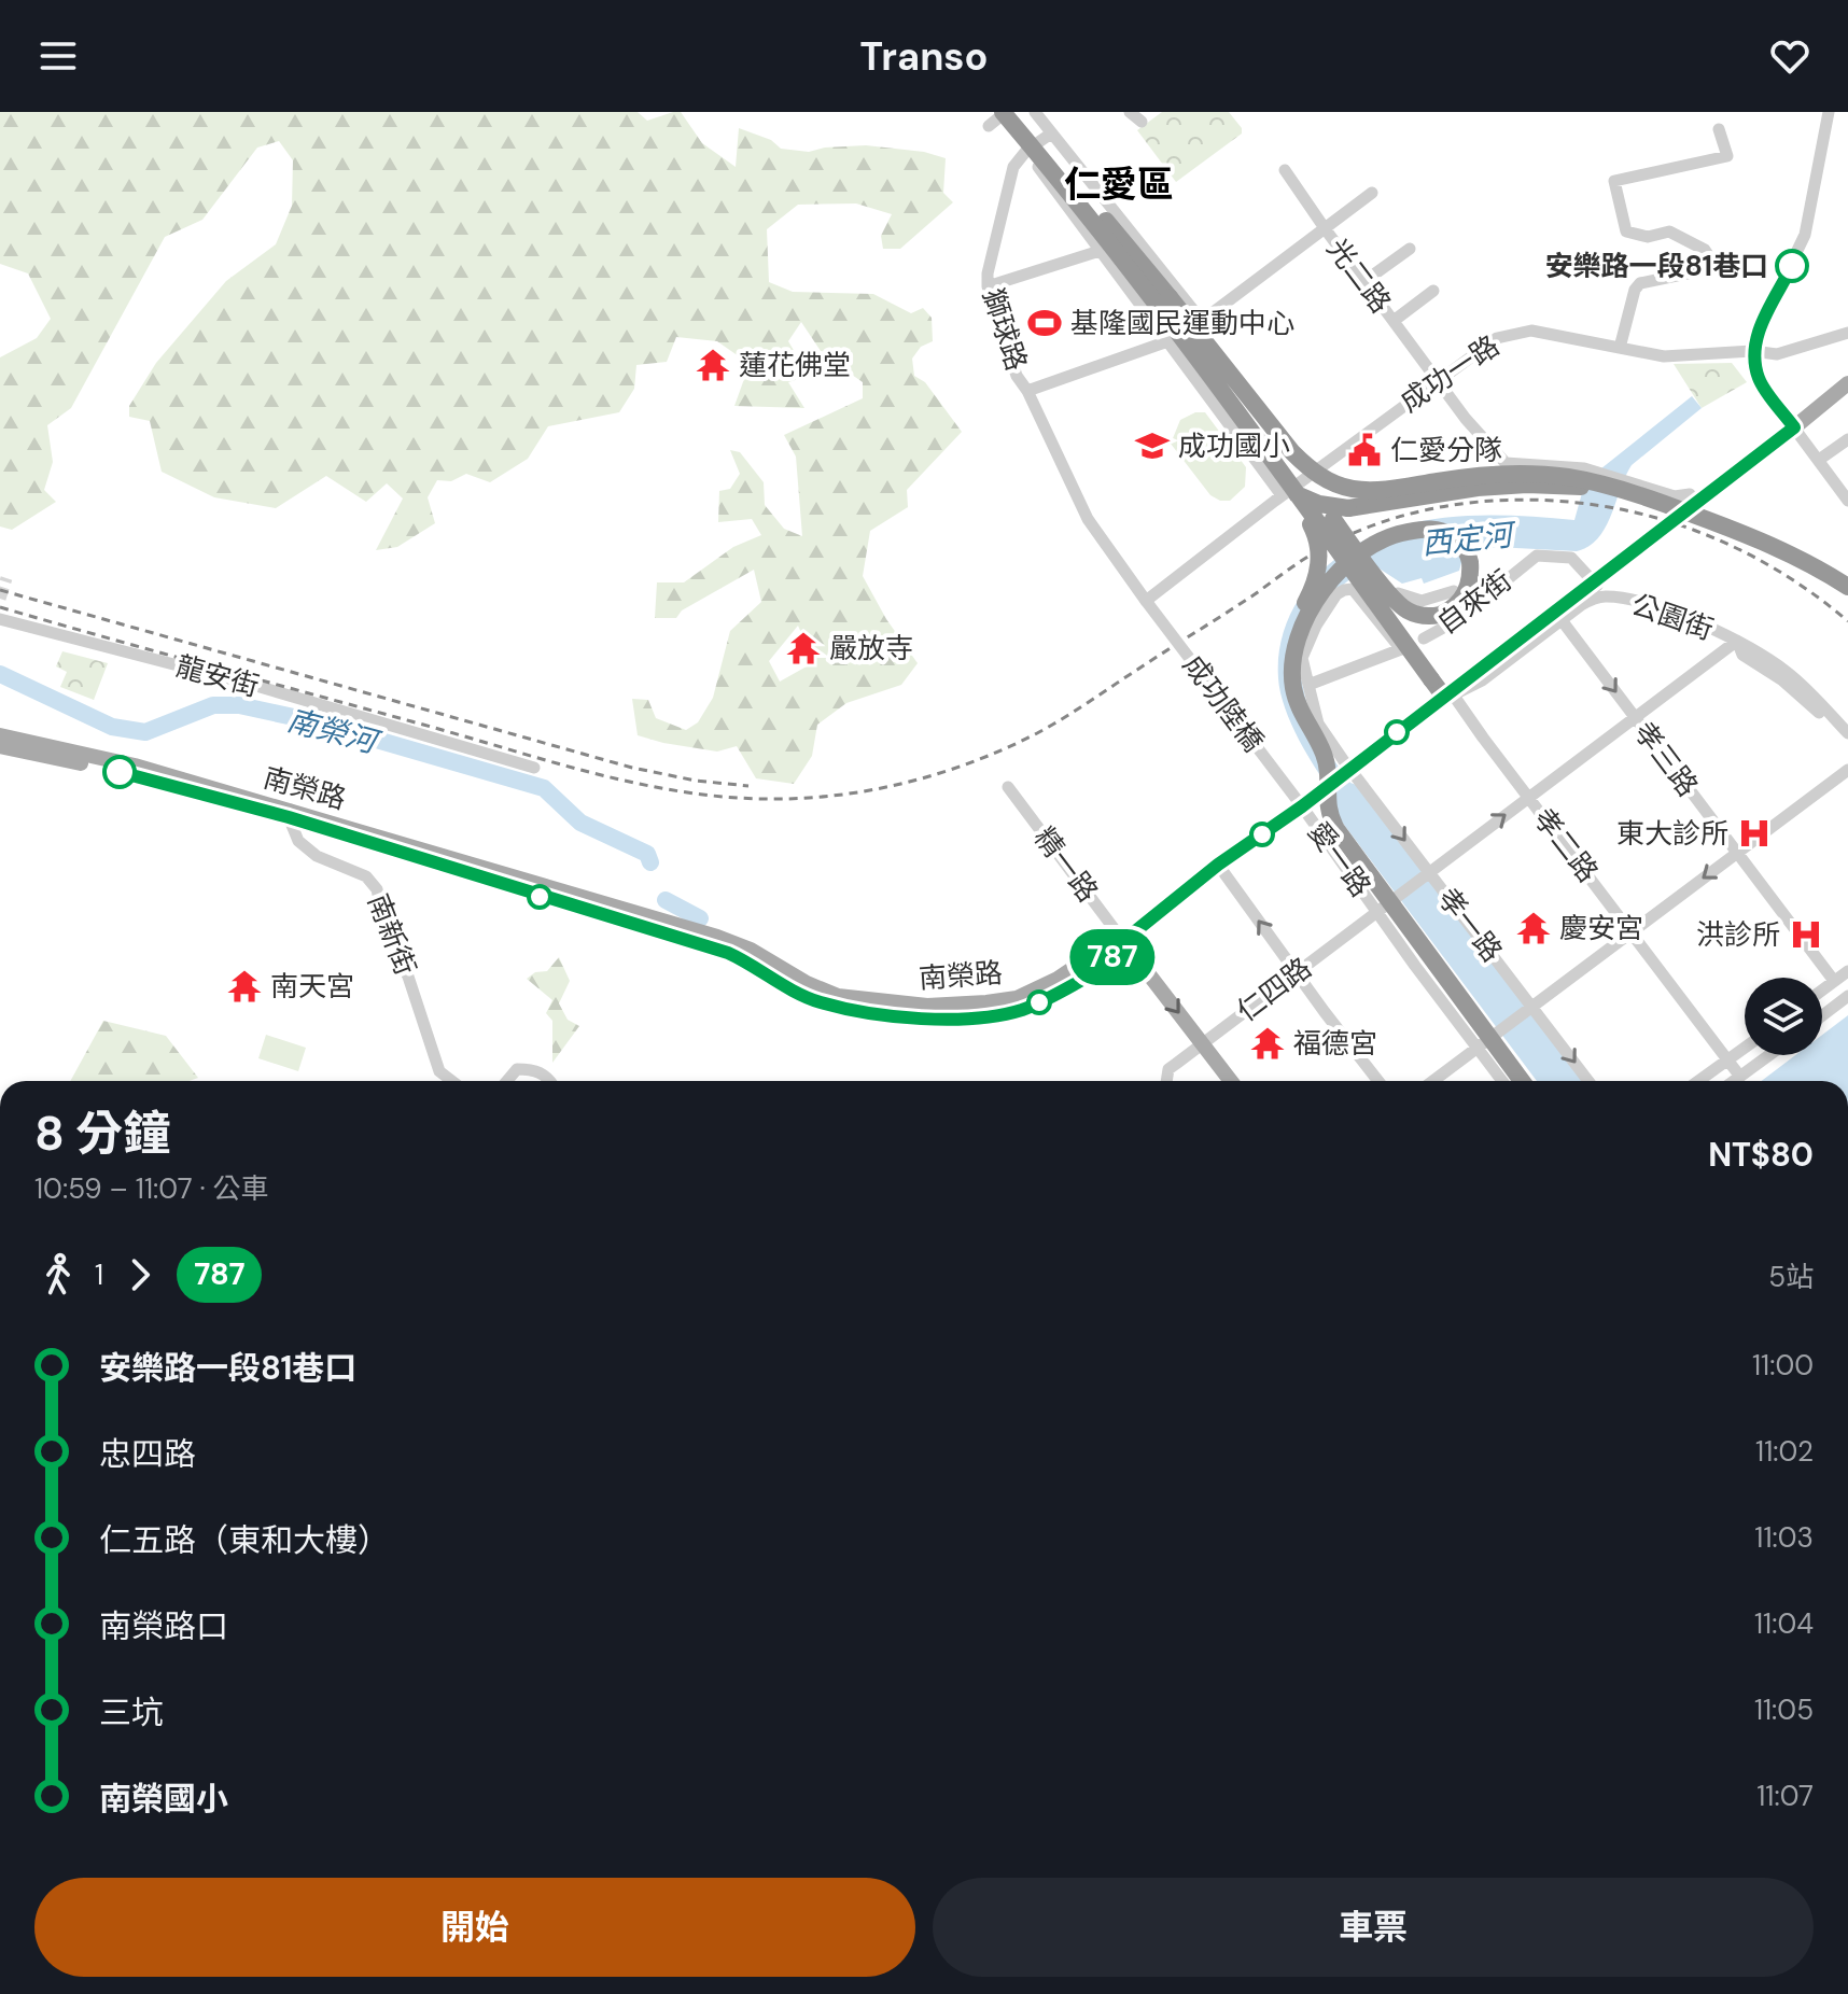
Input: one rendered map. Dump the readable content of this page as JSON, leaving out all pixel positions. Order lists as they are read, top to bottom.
{
  "streets": {
    "main road": ["南榮路"],
    "street": [
      "光二路",
      "獅球路",
      "成功一路",
      "自來街",
      "公園街",
      "龍安街",
      "成功陸橋",
      "孝三路",
      "孝二路",
      "愛一路",
      "精一路",
      "孝一路",
      "南新街",
      "仁四路"
    ]
  },
  "crossings": [
    ["光二路", "獅球路"],
    ["光二路", "成功一路"],
    ["獅球路", "成功陸橋"],
    ["自來街", "公園街"],
    ["公園街", "孝三路"],
    ["公園街", "南榮路"],
    ["公園街", "孝二路"],
    ["公園街", "仁四路"],
    ["成功陸橋", "南榮路"],
    ["成功陸橋", "愛一路"],
    ["孝三路", "仁四路"],
    ["南榮路", "孝二路"],
    ["南榮路", "愛一路"],
    ["南榮路", "精一路"],
    ["南榮路", "孝一路"],
    ["南榮路", "南新街"],
    ["孝二路", "仁四路"],
    ["愛一路", "仁四路"],
    ["孝一路", "仁四路"]
  ],
  "one_way": ["孝一路"],
  "districts": ["仁愛區"],
  "water": ["西定河", "南榮河"],
  "places": {
    "other": ["安樂路一段81巷口"],
    "sports": ["基隆國民運動中心"],
    "temple": [
      "蓮花佛堂",
      "嚴放寺",
      "慶安宮",
      "南天宮",
      "福德宮"
    ],
    "school or university": ["成功國小"],
    "public building": ["仁愛分隊"],
    "hospital": ["東大診所", "洪診所"]
  },
  "lines": ["bus line 787"],
  "page": {
    "header": "Transo",
    "on_map": "787",
    "heading": ["8 分鐘", "10:59 – 11:07 · 公車", "NT$80"],
    "legs": ["1", "787", "5站"],
    "list": [
      {
        "name": "安樂路一段81巷口",
        "value": "11:00"
      },
      {
        "name": "忠四路",
        "value": "11:02"
      },
      {
        "name": "仁五路（東和大樓）",
        "value": "11:03"
      },
      {
        "name": "南榮路口",
        "value": "11:04"
      },
      {
        "name": "三坑",
        "value": "11:05"
      },
      {
        "name": "南榮國小",
        "value": "11:07"
      }
    ],
    "buttons": ["開始", "車票"]
  }
}
